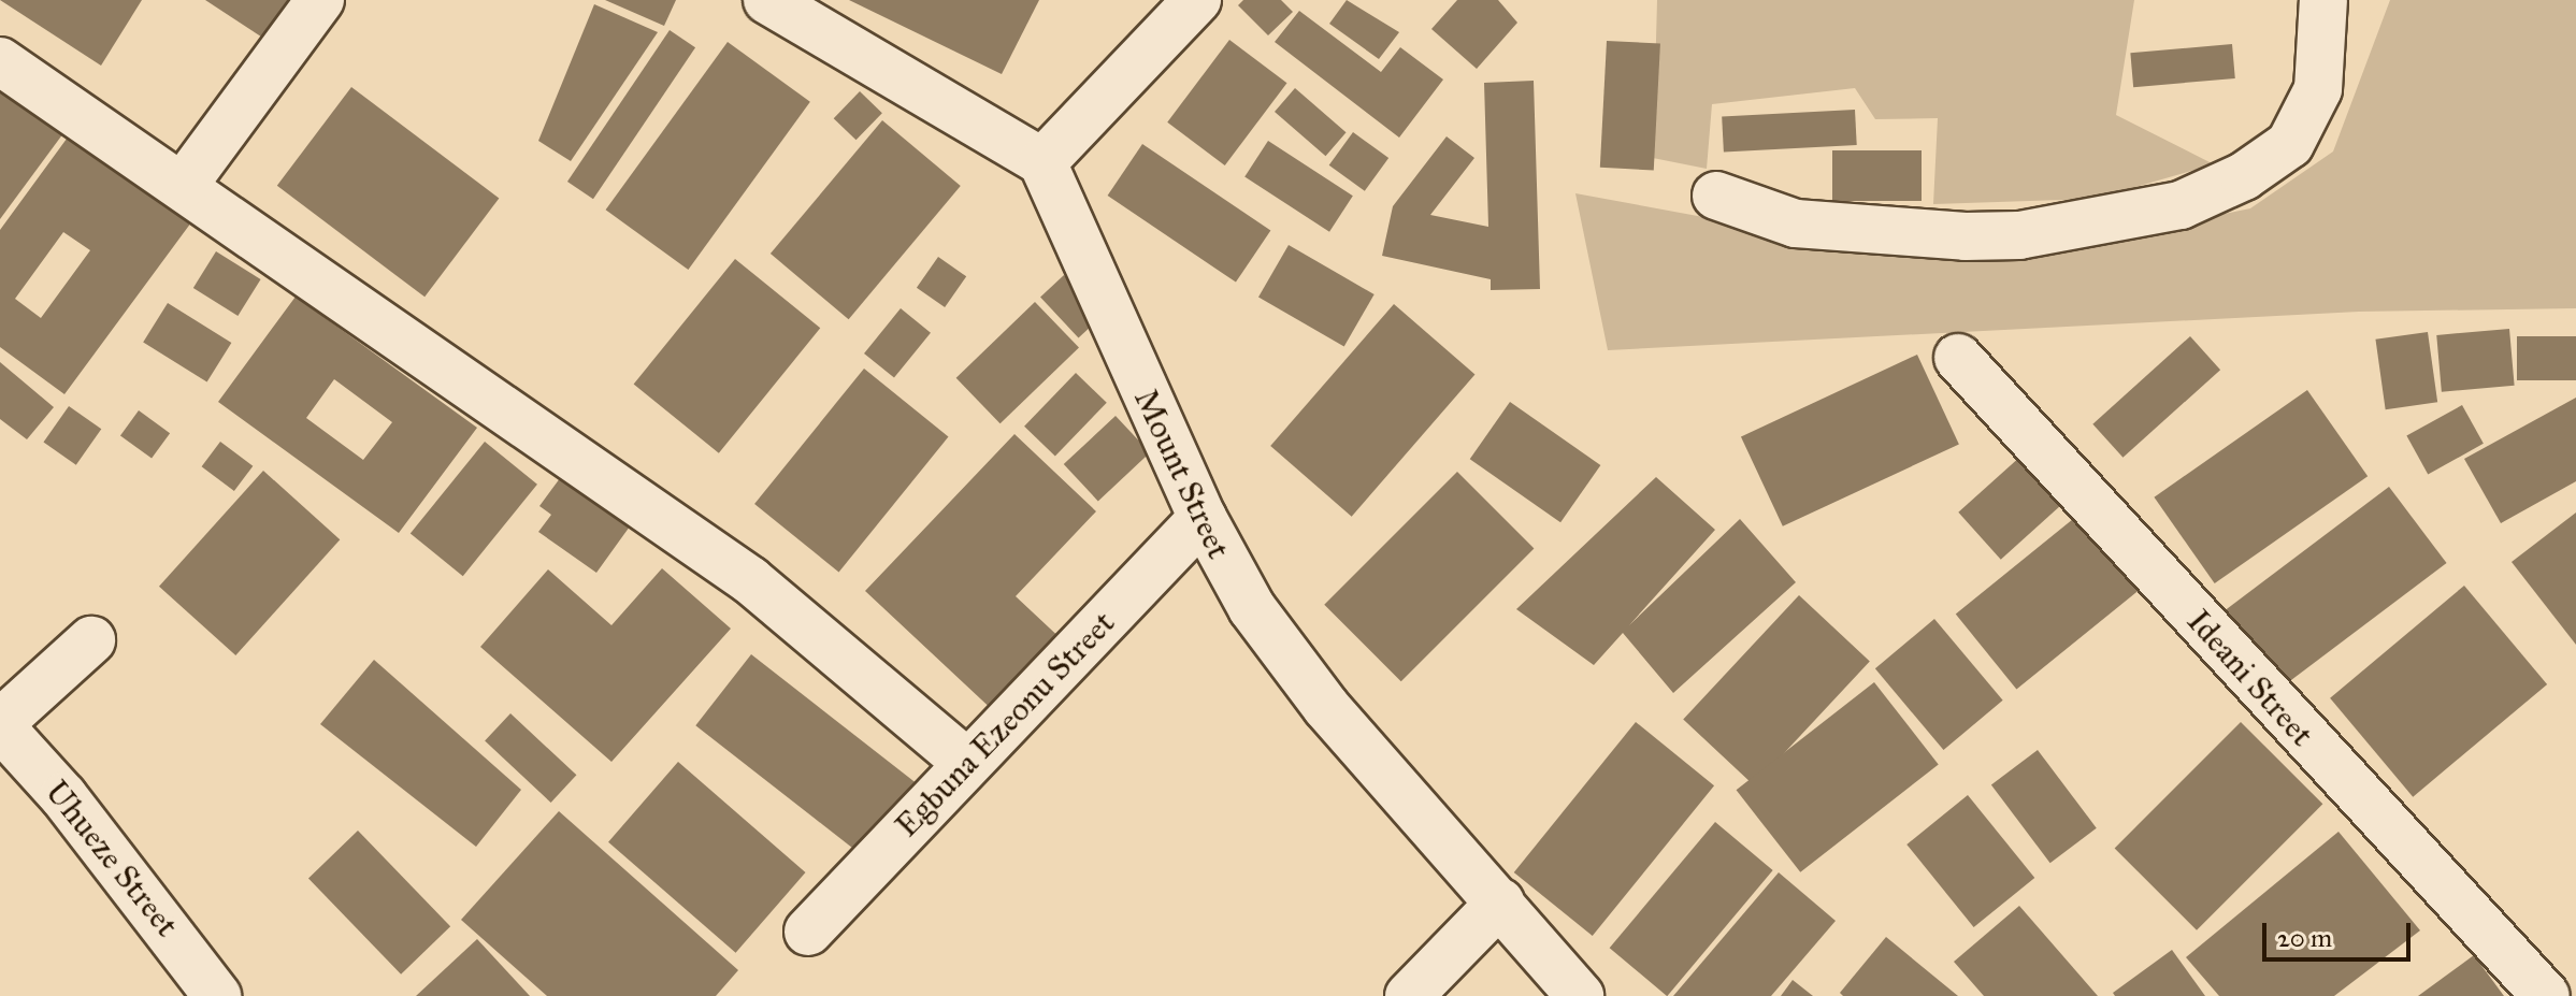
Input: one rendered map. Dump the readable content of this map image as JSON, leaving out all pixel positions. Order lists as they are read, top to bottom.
{
  "streets": {
    "street": [
      "Mount Street",
      "Ideani Street",
      "Egbuna Ezeonu Street",
      "Uhueze Street"
    ]
  },
  "crossings": [
    ["Mount Street", "Egbuna Ezeonu Street"]
  ],
  "scale_bar": "20 m"
}
